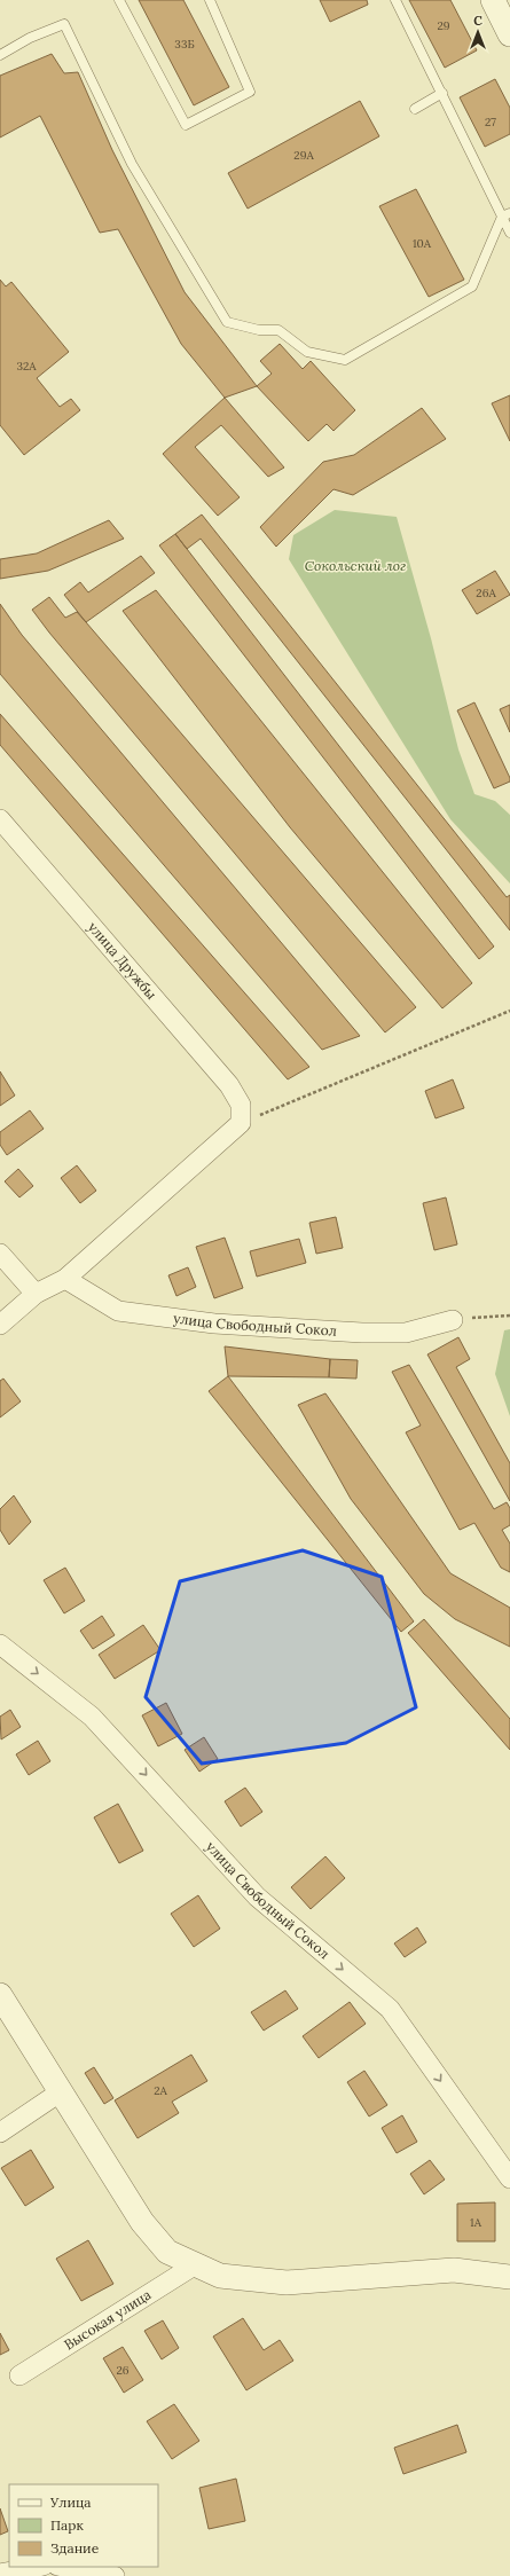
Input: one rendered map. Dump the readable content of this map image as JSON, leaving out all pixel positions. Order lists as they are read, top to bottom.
{
  "streets": {
    "street": ["улица Дружбы", "улица Свободный Сокол", "Высокая улица"]
  },
  "one_way": ["улица Свободный Сокол"],
  "parks": ["Сокольский лог"],
  "house_numbers": [
    "29",
    "33Б",
    "27",
    "29А",
    "10А",
    "32А",
    "26А",
    "2А",
    "1А",
    "26"
  ],
  "legend": ["Улица", "Парк", "Здание"],
  "north": "top"
}
